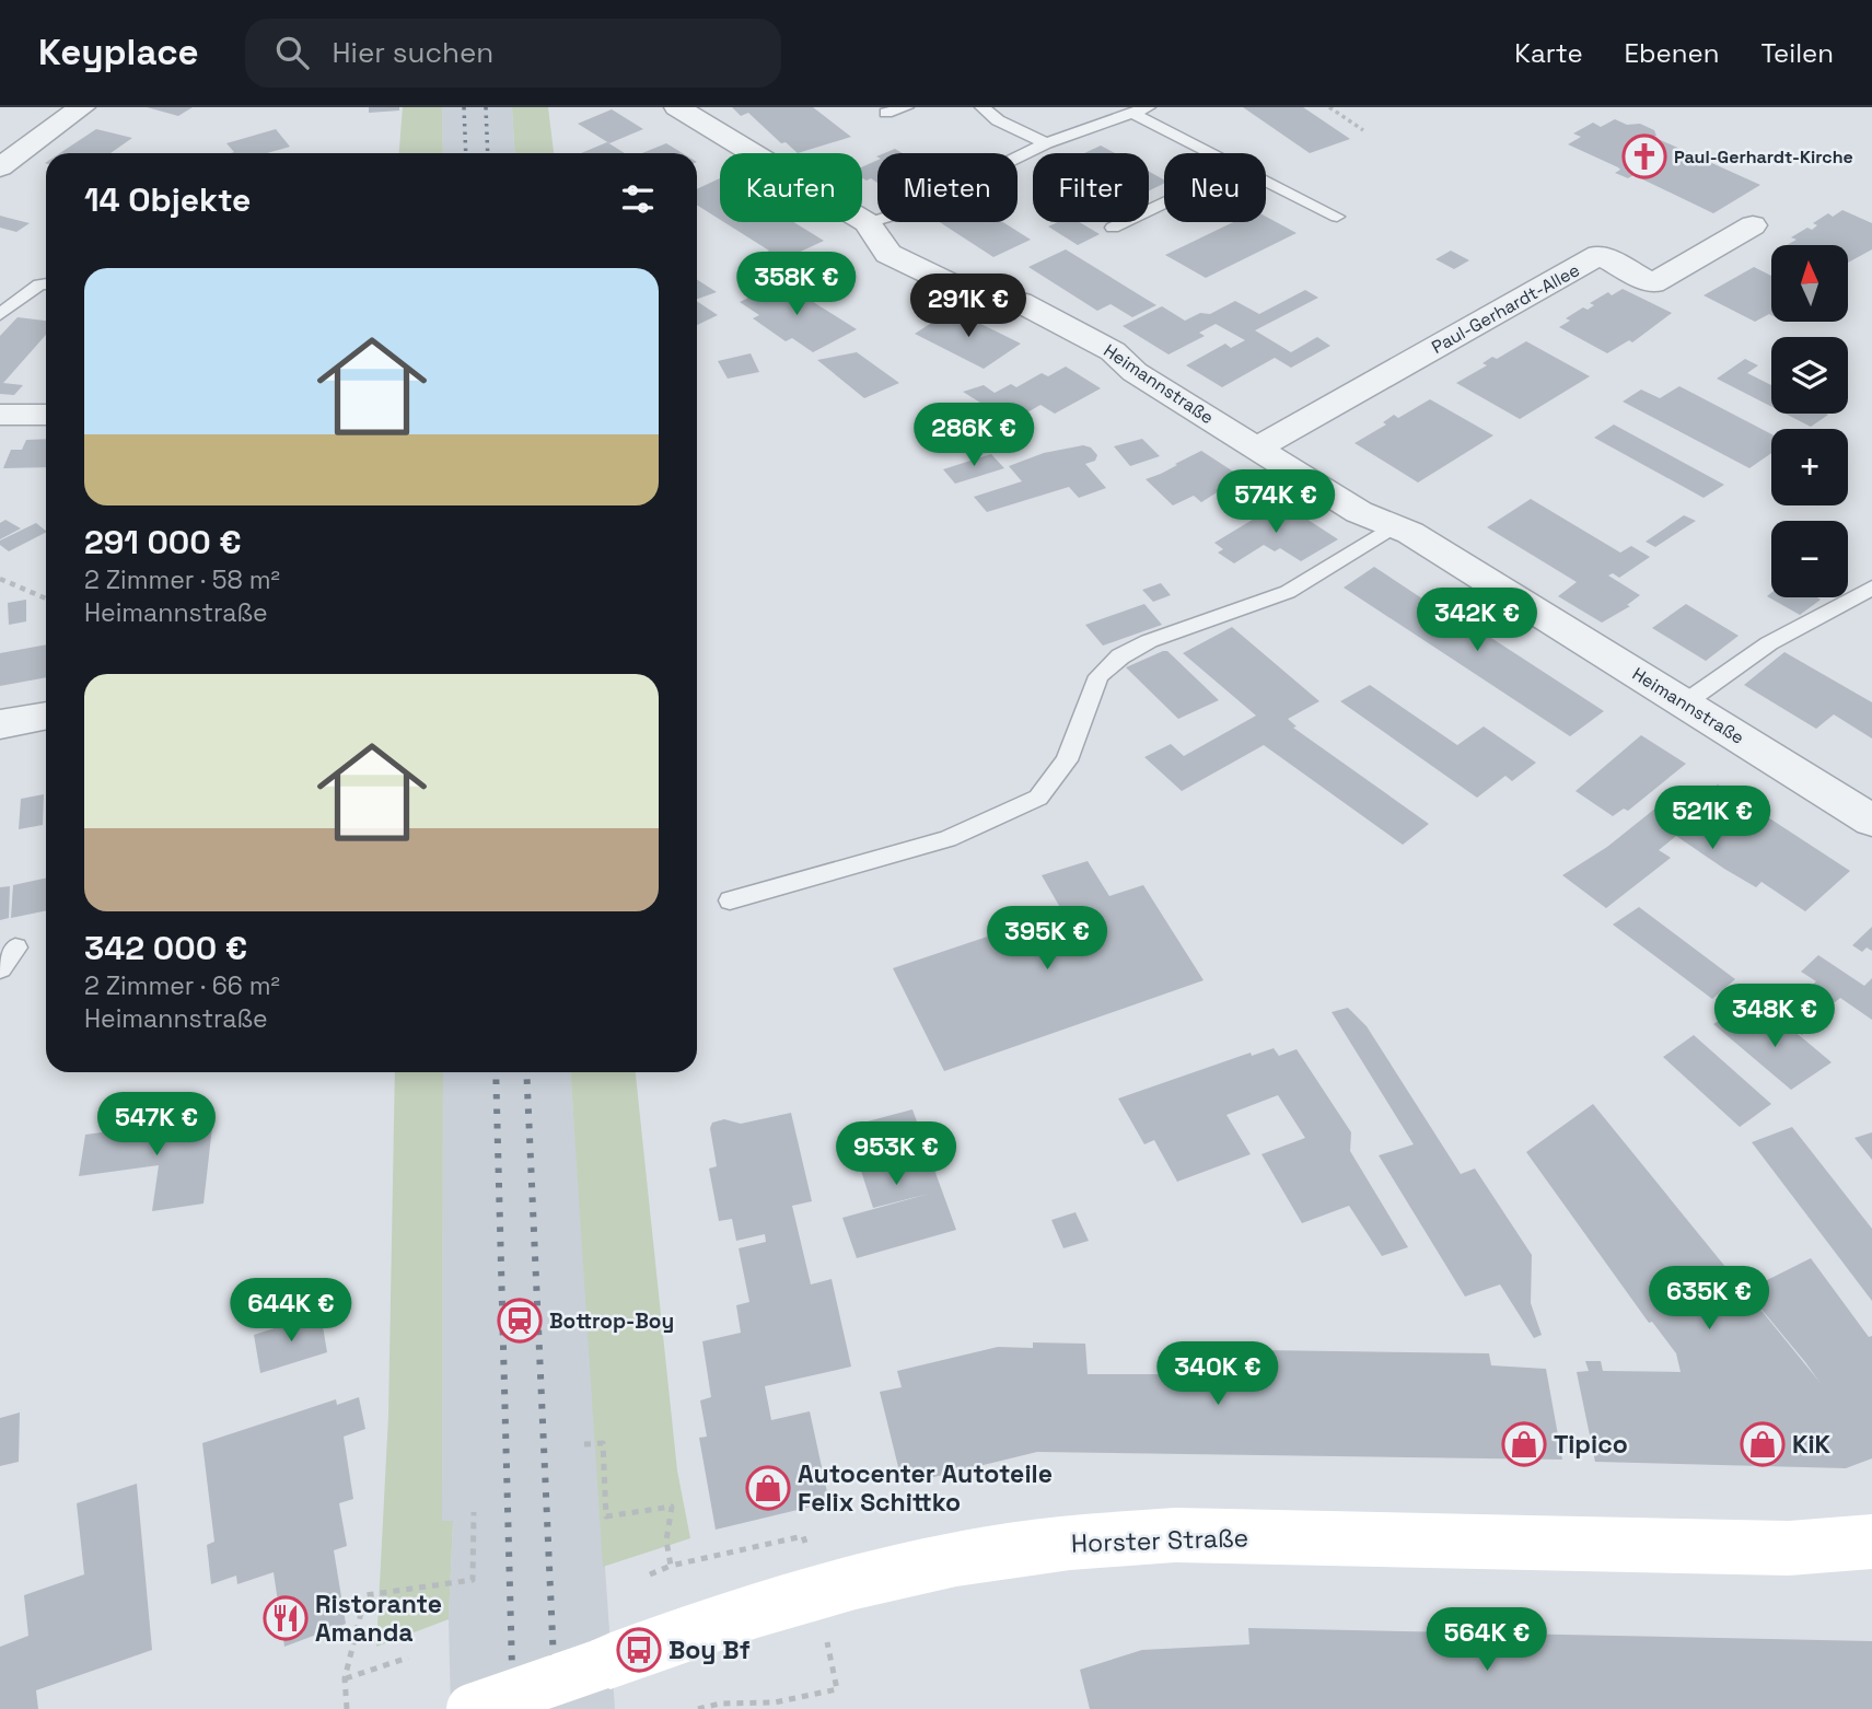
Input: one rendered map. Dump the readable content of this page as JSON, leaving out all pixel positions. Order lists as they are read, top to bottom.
{
  "streets": {
    "main road": ["Horster Straße"],
    "street": ["Paul-Gerhardt-Allee", "Heimannstraße"]
  },
  "crossings": [
    ["Paul-Gerhardt-Allee", "Heimannstraße"]
  ],
  "places": {
    "church": ["Paul-Gerhardt-Kirche"],
    "station": ["Bottrop-Boy"],
    "shop": ["Tipico", "KiK", "Autocenter Autoteile Felix Schittko"],
    "restaurant": ["Ristorante Amanda"],
    "bus stop": ["Boy Bf"]
  },
  "north": "top",
  "page": {
    "header": "Keyplace",
    "search": "Hier suchen",
    "nav": ["Karte", "Ebenen", "Teilen"],
    "chip": [
      "Kaufen",
      "Mieten",
      "Filter",
      "Neu"
    ],
    "heading": "14 Objekte",
    "map_buttons": ["+", "−"],
    "list": [
      {
        "name": "291 000 €",
        "note": "2 Zimmer · 58 m² · Heimannstraße"
      },
      {
        "name": "342 000 €",
        "note": "2 Zimmer · 66 m² · Heimannstraße"
      }
    ],
    "price": [
      "358K €",
      "291K €",
      "286K €",
      "574K €",
      "342K €",
      "521K €",
      "395K €",
      "348K €",
      "547K €",
      "953K €",
      "635K €",
      "644K €",
      "340K €",
      "564K €"
    ]
  }
}
